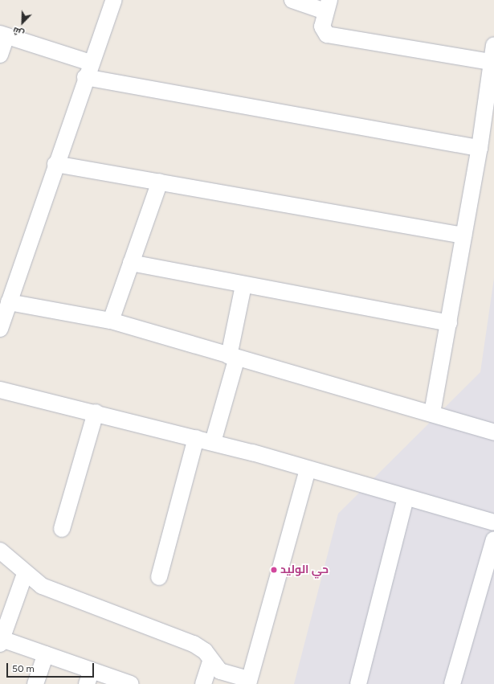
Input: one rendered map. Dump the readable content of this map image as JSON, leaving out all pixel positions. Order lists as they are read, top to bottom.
{
  "places": ["حي الوليد"],
  "scale_bar": "50 m",
  "north": "bottom left"
}
